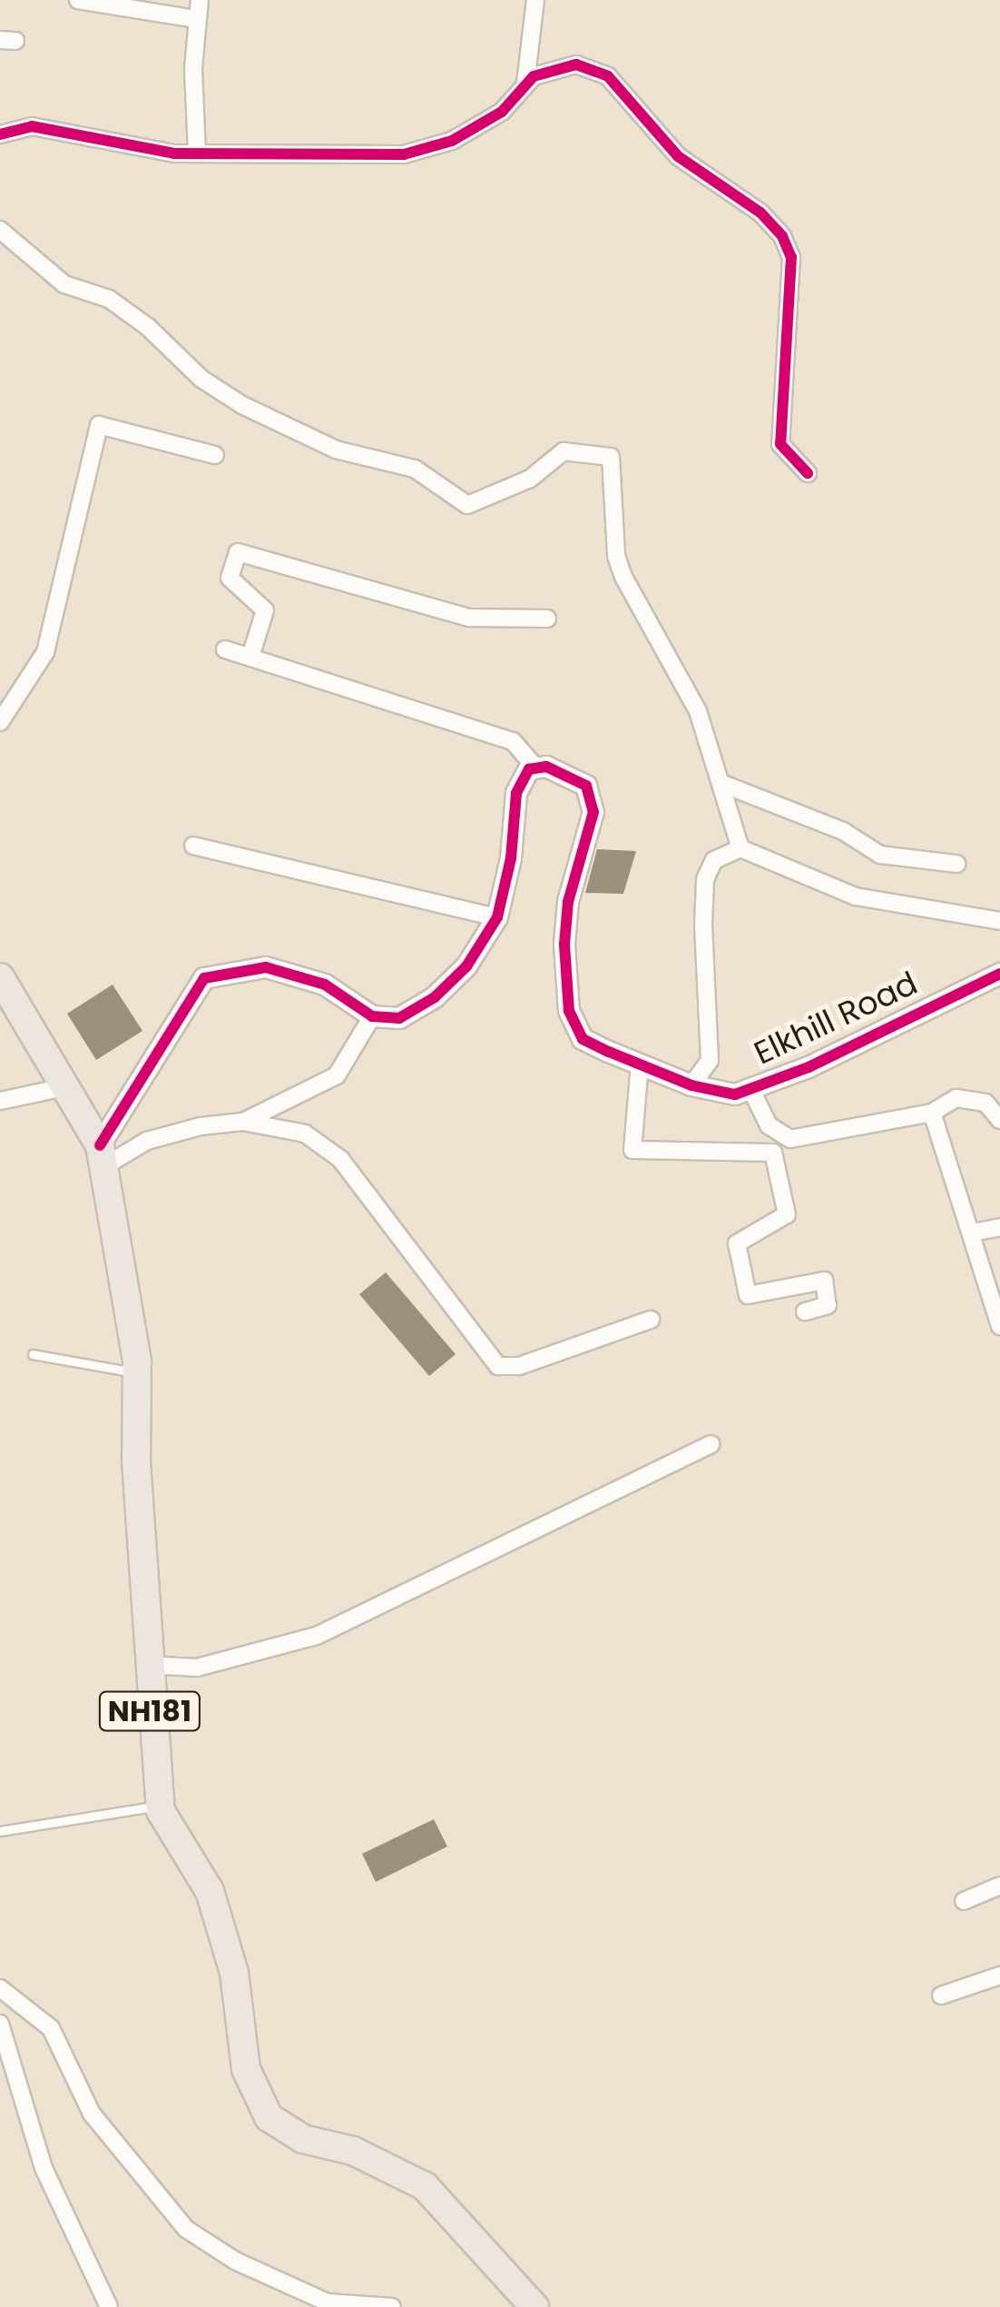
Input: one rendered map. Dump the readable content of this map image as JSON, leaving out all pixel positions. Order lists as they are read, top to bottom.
{
  "streets": {
    "highway": ["NH181"],
    "street": ["Elkhill Road"]
  }
}
